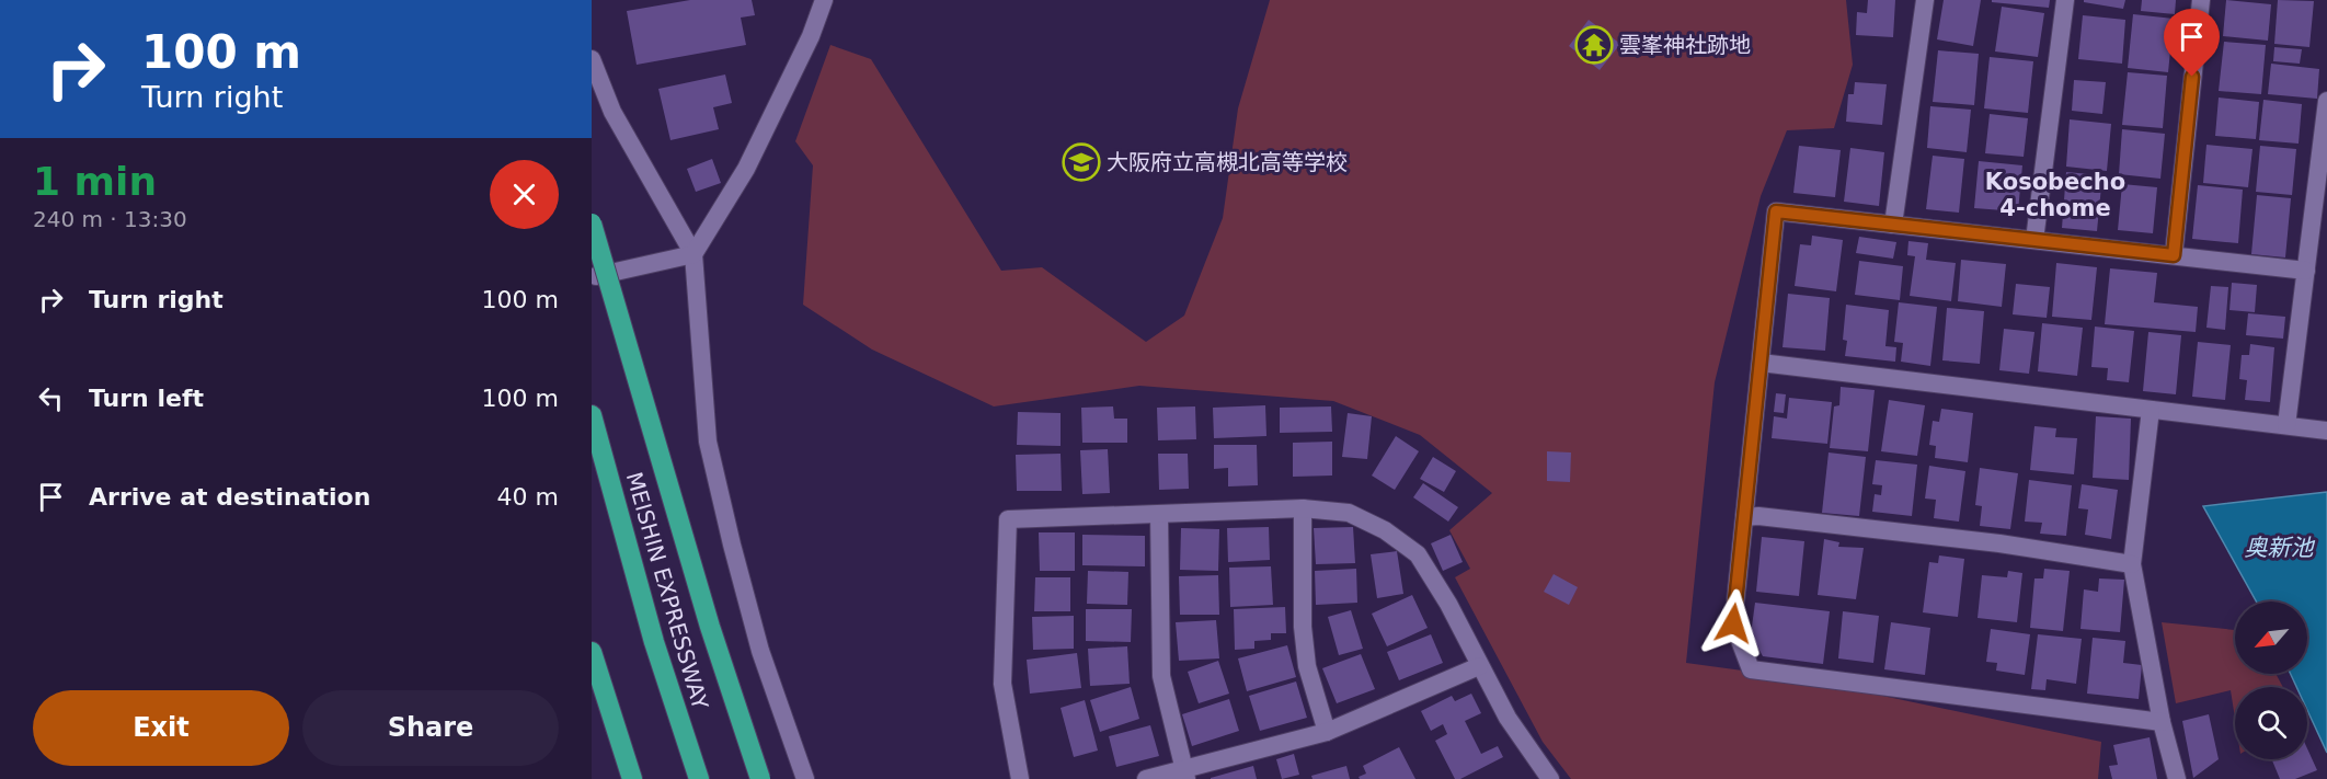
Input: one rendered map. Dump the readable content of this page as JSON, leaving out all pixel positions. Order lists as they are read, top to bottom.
{
  "streets": {
    "highway": ["MEISHIN EXPRESSWAY"]
  },
  "districts": ["Kosobecho 4-chome"],
  "water": ["奥新池"],
  "places": {
    "temple": ["雲峯神社跡地"],
    "school or university": ["大阪府立高槻北高等学校"]
  },
  "north": "bottom left",
  "page": {
    "turn": ["100 m", "Turn right"],
    "heading": ["1 min", "240 m · 13:30"],
    "list": [
      {
        "name": "Turn right",
        "value": "100 m"
      },
      {
        "name": "Turn left",
        "value": "100 m"
      },
      {
        "name": "Arrive at destination",
        "value": "40 m"
      }
    ],
    "buttons": ["Exit", "Share"]
  }
}
